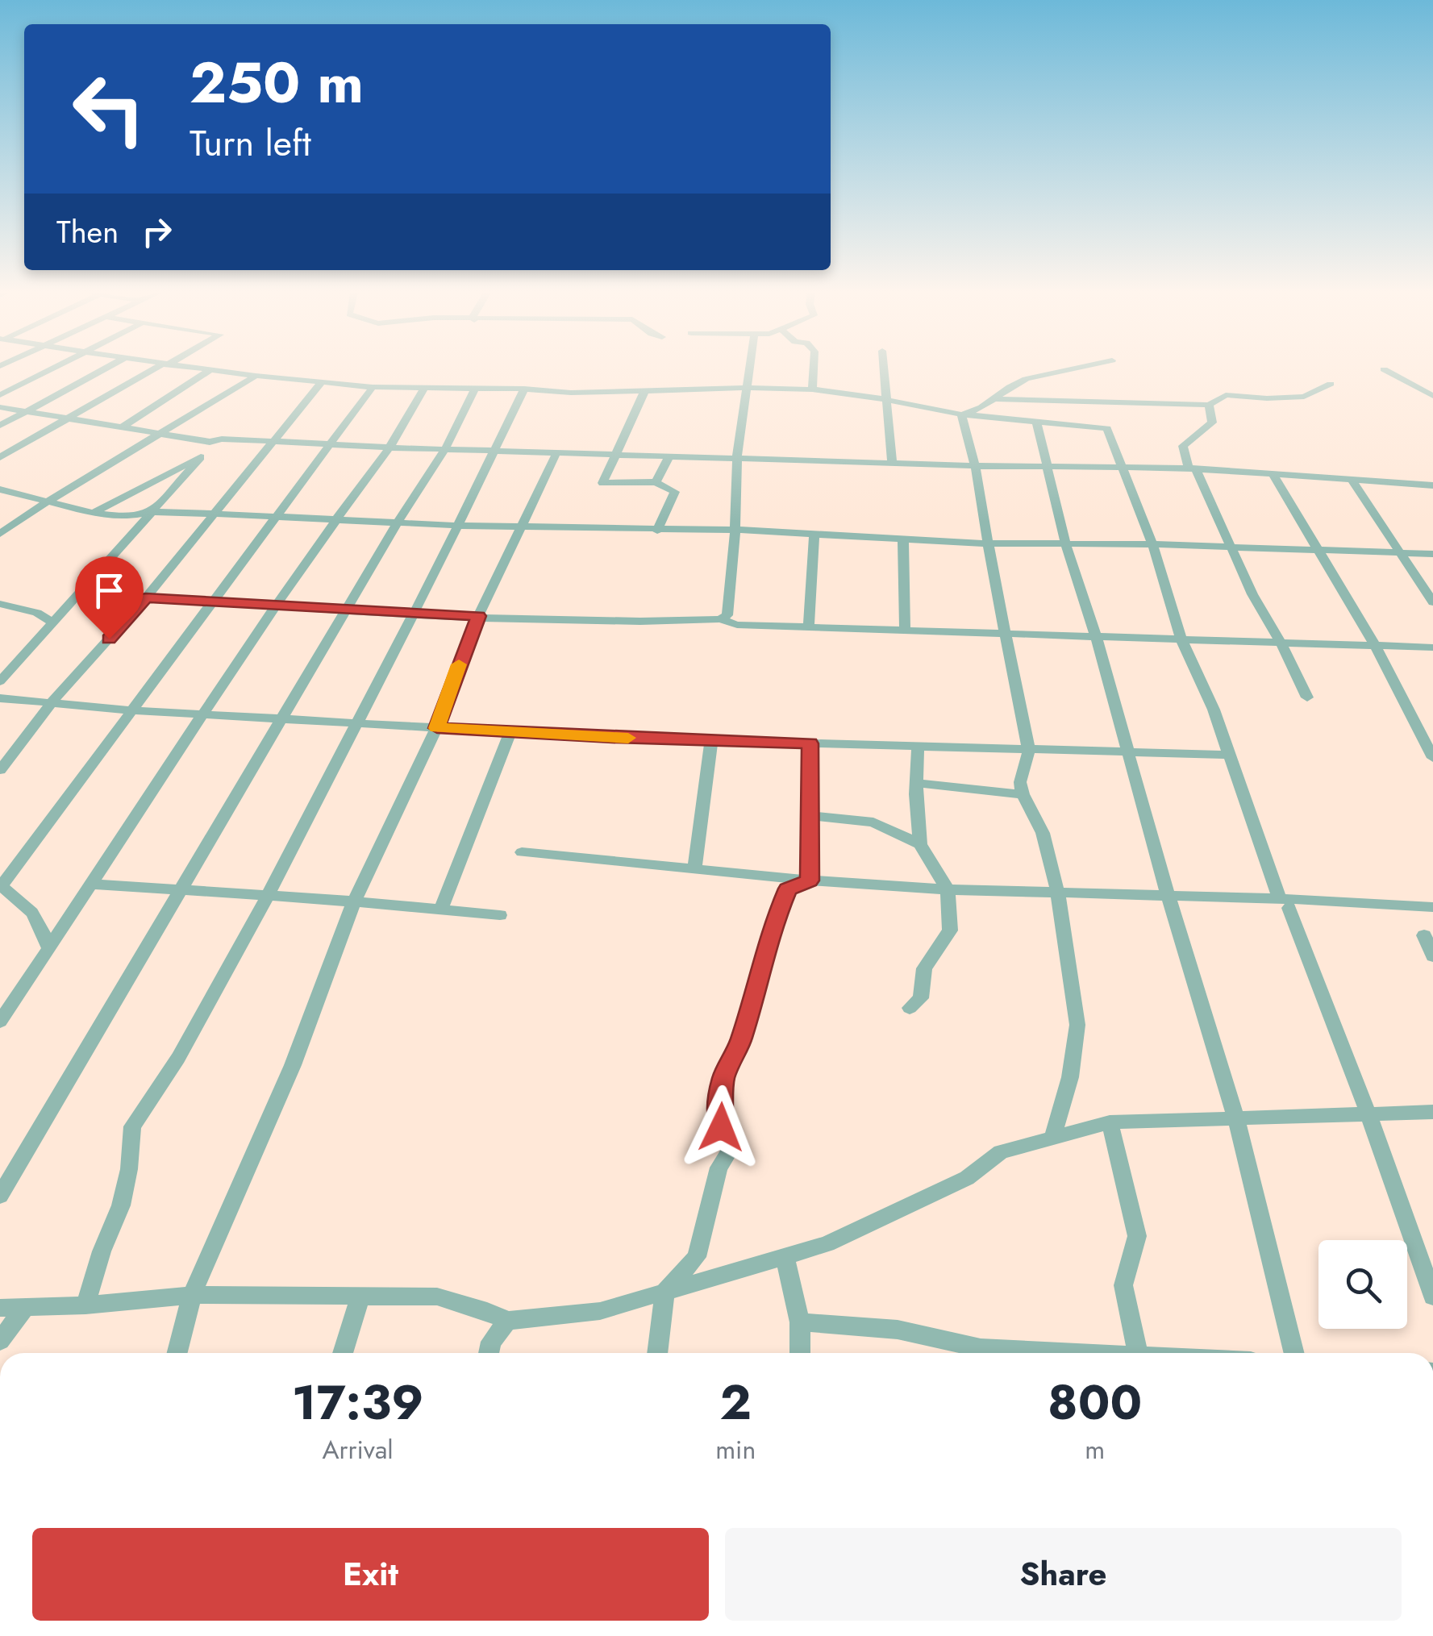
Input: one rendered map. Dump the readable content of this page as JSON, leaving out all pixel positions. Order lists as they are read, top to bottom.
{
  "page": {
    "turn": ["250 m", "Turn left"],
    "then": "Then",
    "eta": [
      "17:39",
      "Arrival",
      "2",
      "min",
      "800",
      "m"
    ],
    "buttons": ["Exit", "Share"]
  }
}
